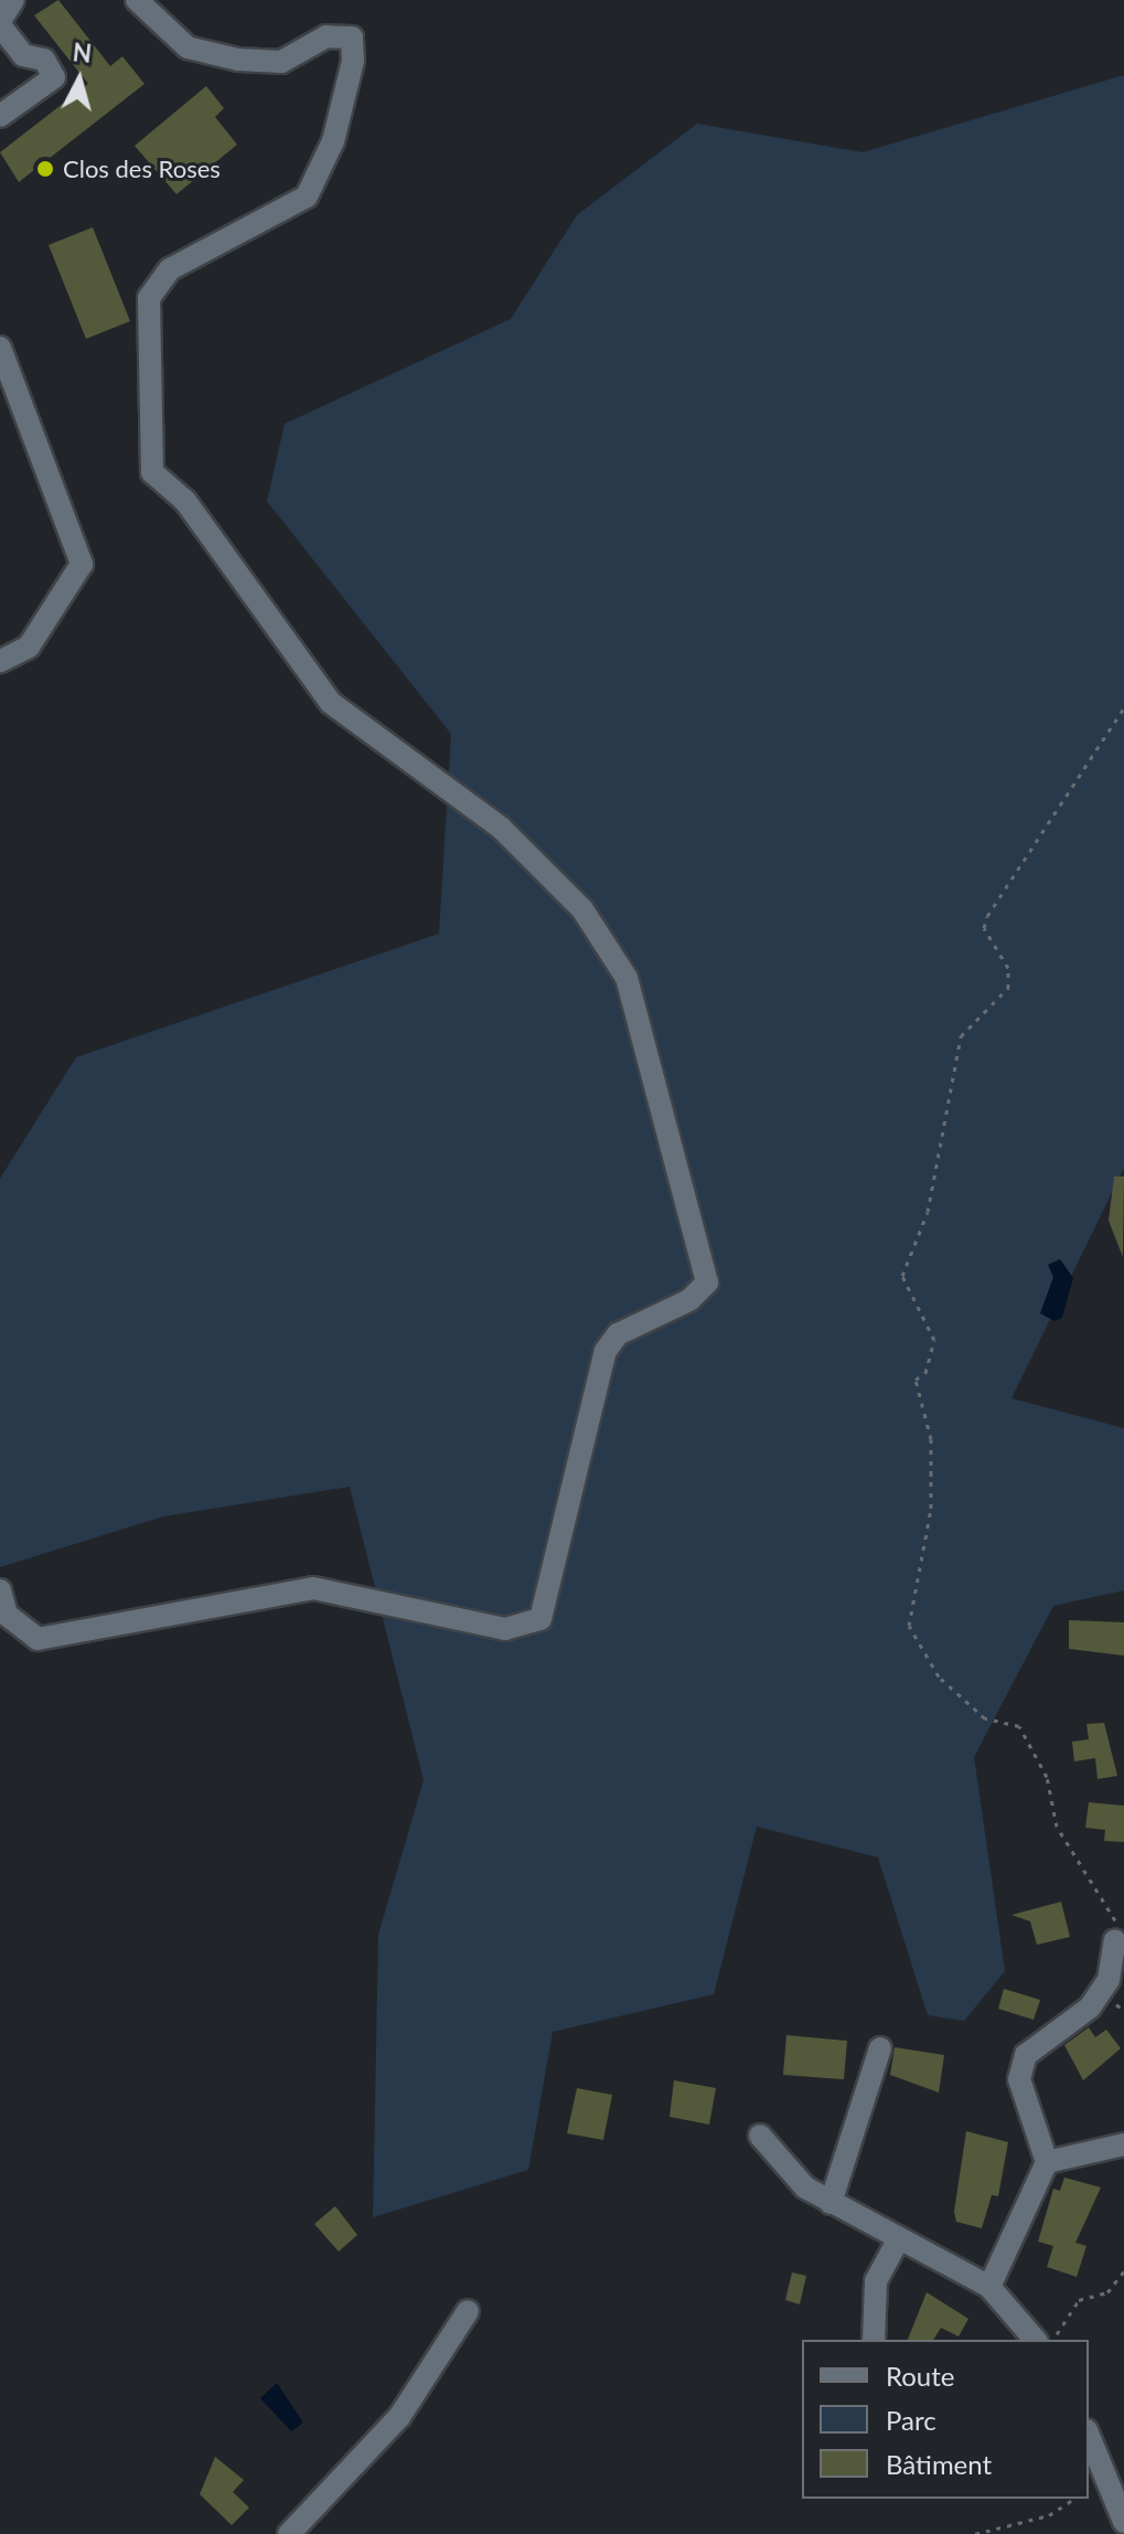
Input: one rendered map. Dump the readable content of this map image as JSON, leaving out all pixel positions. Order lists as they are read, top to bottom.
{
  "places": ["Clos des Roses"],
  "legend": ["Route", "Parc", "Bâtiment"],
  "north": "top"
}
